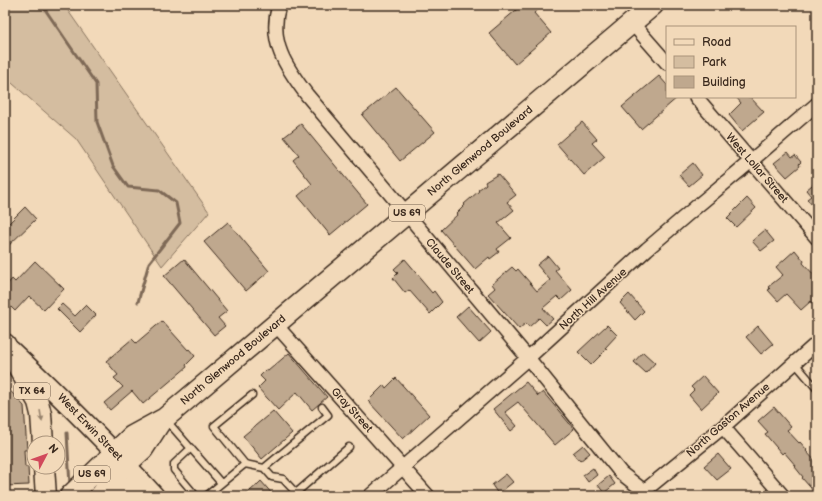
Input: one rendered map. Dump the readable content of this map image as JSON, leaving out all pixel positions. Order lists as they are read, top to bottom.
{
  "streets": {
    "main road": [
      "North Glenwood Boulevard",
      "US 69",
      "TX 64",
      "West Erwin Street"
    ],
    "street": [
      "West Lollar Street",
      "Claude Street",
      "North Hill Avenue",
      "Gray Street",
      "North Gaston Avenue"
    ]
  },
  "crossings": [
    ["North Glenwood Boulevard", "US 69"],
    ["North Glenwood Boulevard", "Claude Street"],
    ["North Glenwood Boulevard", "Gray Street"],
    ["North Glenwood Boulevard", "West Erwin Street"],
    ["West Lollar Street", "North Hill Avenue"],
    ["US 69", "West Erwin Street"],
    ["Claude Street", "North Hill Avenue"],
    ["Claude Street", "North Gaston Avenue"],
    ["North Hill Avenue", "Gray Street"],
    ["TX 64", "West Erwin Street"]
  ],
  "legend": ["Road", "Park", "Building"],
  "north": "top right"
}
